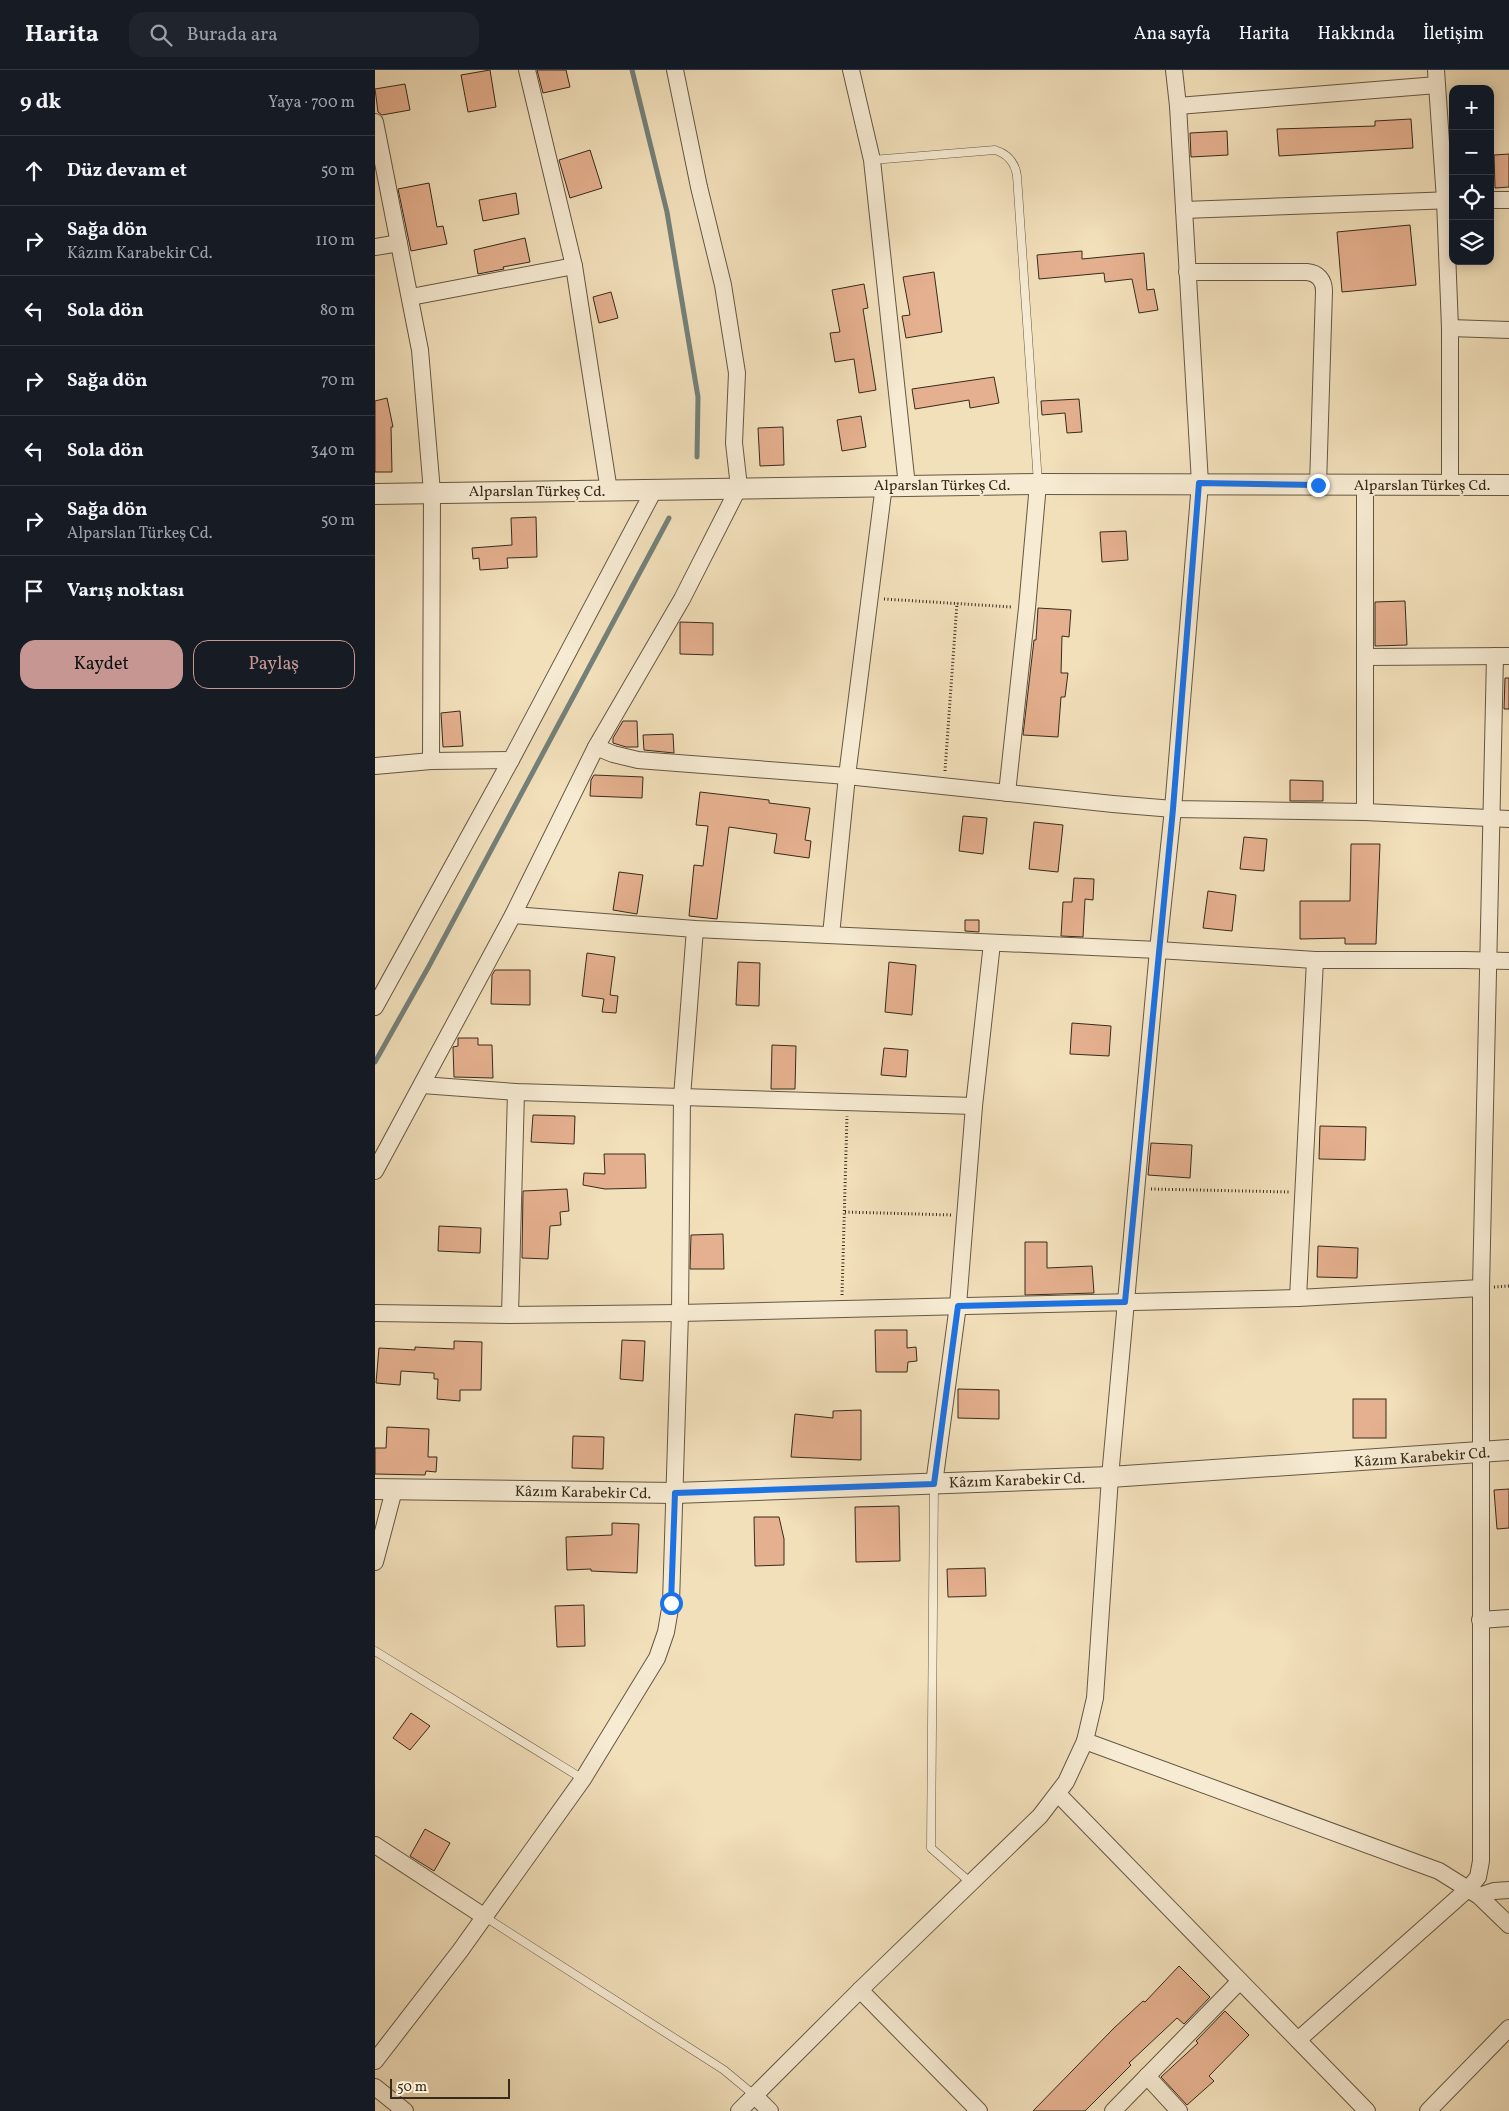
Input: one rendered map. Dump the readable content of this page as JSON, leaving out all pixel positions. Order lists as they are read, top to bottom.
{
  "streets": {
    "street": ["Alparslan Türkeş Cd.", "Kâzım Karabekir Cd."]
  },
  "scale_bar": "50 m",
  "page": {
    "header": "Harita",
    "search": "Burada ara",
    "nav": [
      "Ana sayfa",
      "Harita",
      "Hakkında",
      "İletişim"
    ],
    "heading": ["9 dk", "Yaya · 700 m"],
    "map_buttons": ["+", "−"],
    "list": [
      ["Düz devam et", "50 m"],
      ["Sağa dön", "Kâzım Karabekir Cd.", "110 m"],
      ["Sola dön", "80 m"],
      ["Sağa dön", "70 m"],
      ["Sola dön", "340 m"],
      ["Sağa dön", "Alparslan Türkeş Cd.", "50 m"],
      "Varış noktası"
    ],
    "buttons": ["Kaydet", "Paylaş"],
    "scale": "50 m"
  }
}
